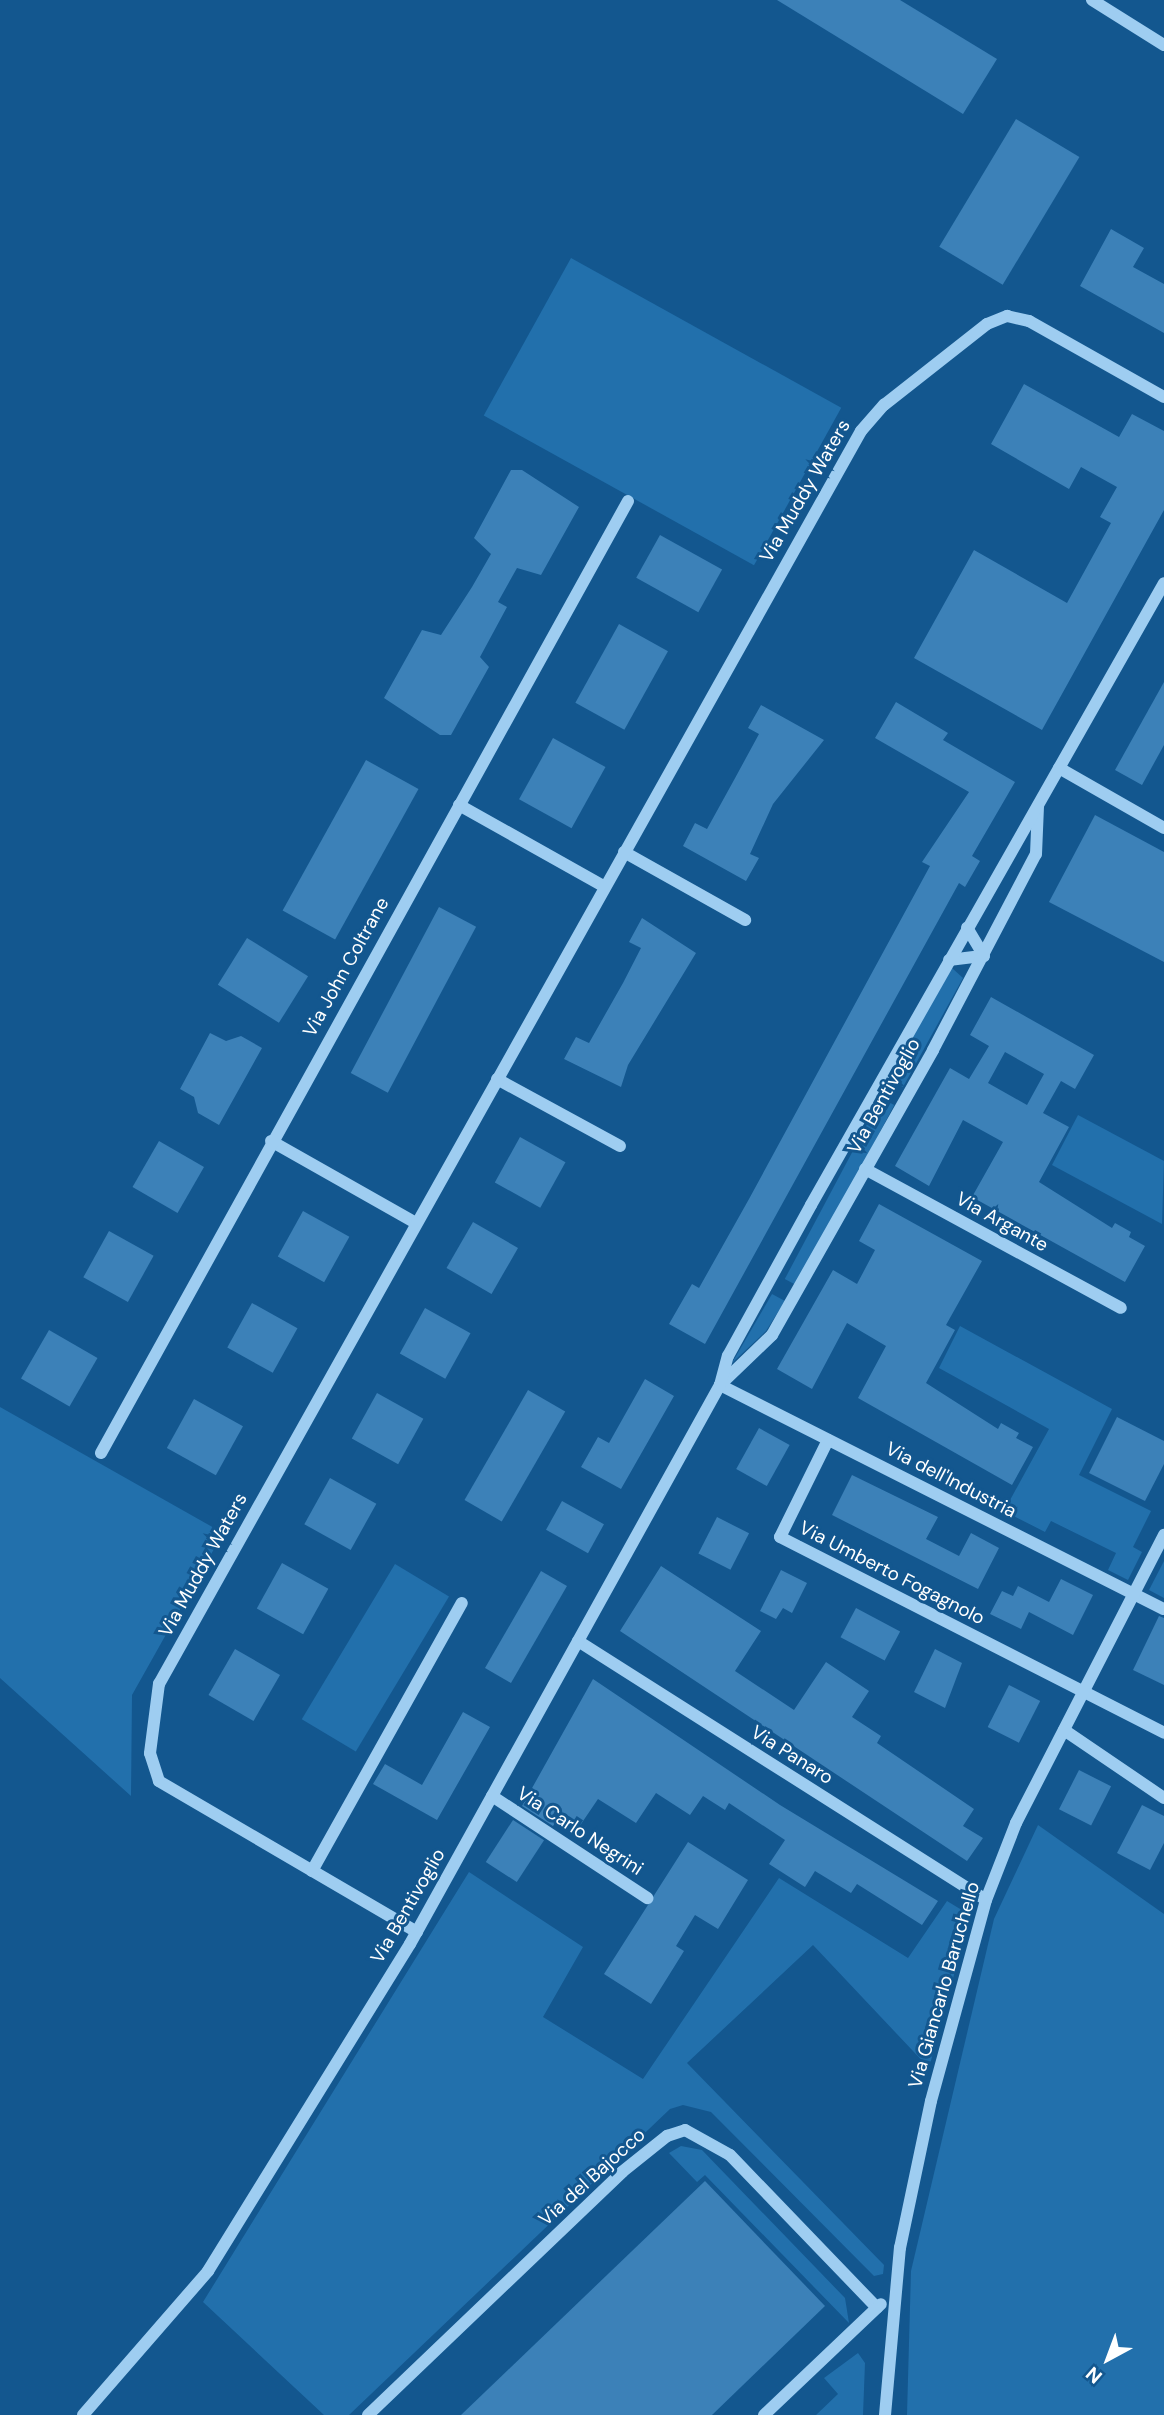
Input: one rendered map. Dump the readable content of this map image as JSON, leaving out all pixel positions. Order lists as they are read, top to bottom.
{
  "streets": {
    "street": [
      "Via Muddy Waters",
      "Via John Coltrane",
      "Via Bentivoglio",
      "Via Argante",
      "Via dell'Industria",
      "Via Umberto Fogagnolo",
      "Via Panaro",
      "Via Carlo Negrini",
      "Via Giancarlo Baruchello",
      "Via del Bajocco"
    ]
  },
  "crossings": [
    ["Via Muddy Waters", "Via Bentivoglio"],
    ["Via Bentivoglio", "Via Argante"],
    ["Via Bentivoglio", "Via dell'Industria"],
    ["Via Bentivoglio", "Via Panaro"],
    ["Via Bentivoglio", "Via Carlo Negrini"],
    ["Via dell'Industria", "Via Umberto Fogagnolo"],
    ["Via dell'Industria", "Via Giancarlo Baruchello"],
    ["Via Umberto Fogagnolo", "Via Giancarlo Baruchello"],
    ["Via Panaro", "Via Giancarlo Baruchello"]
  ],
  "north": "bottom left"
}
